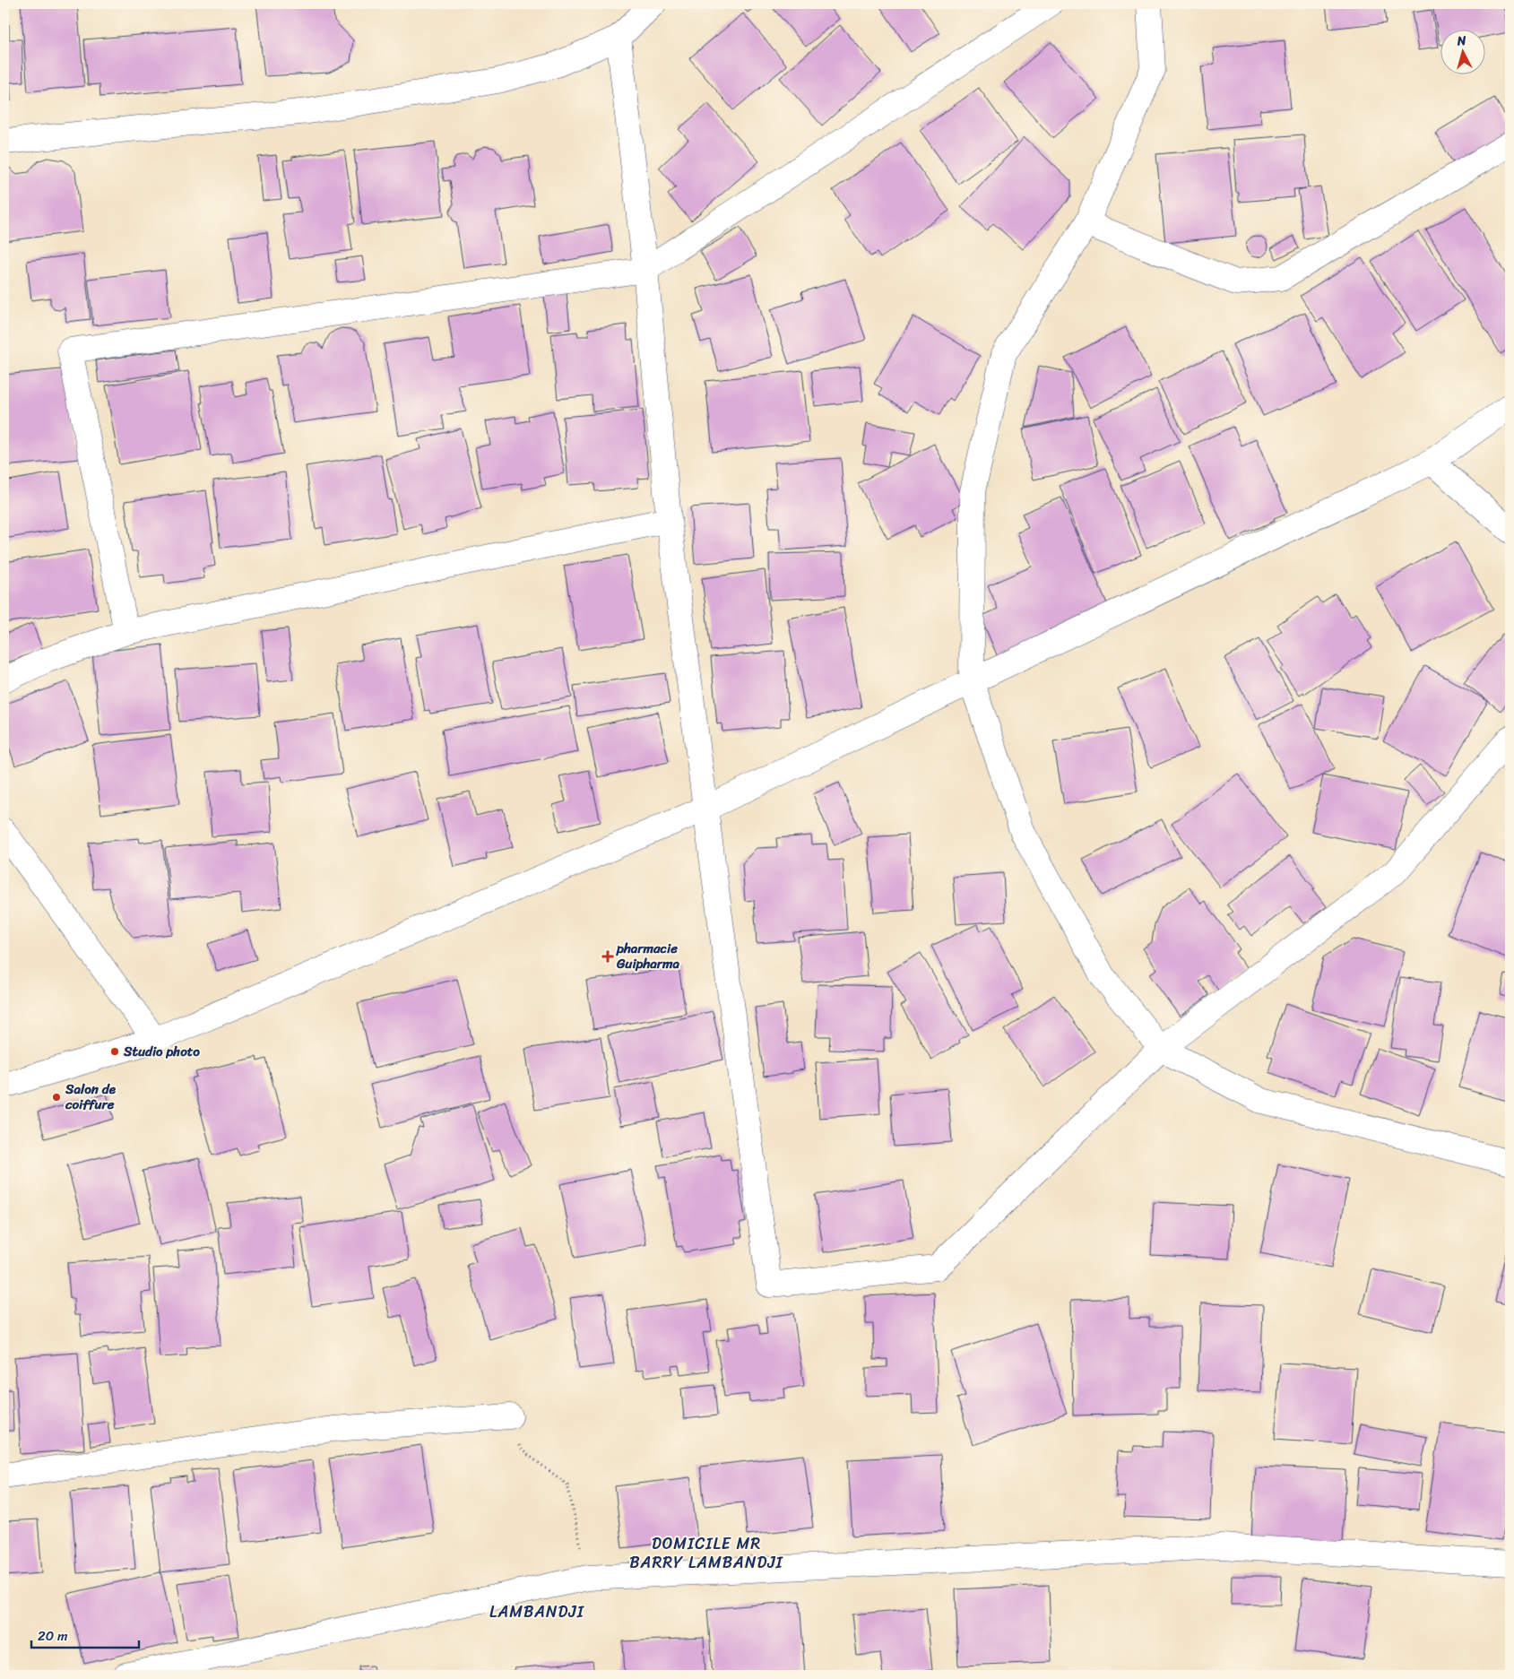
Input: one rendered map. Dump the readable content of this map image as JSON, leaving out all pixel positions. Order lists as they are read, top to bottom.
{
  "districts": ["DOMICILE MR BARRY LAMBANDJI", "LAMBANDJI"],
  "places": {
    "health": ["pharmacie Guipharma"],
    "other": ["Studio photo", "Salon de coiffure"]
  },
  "scale_bar": "20 m",
  "north": "top"
}
